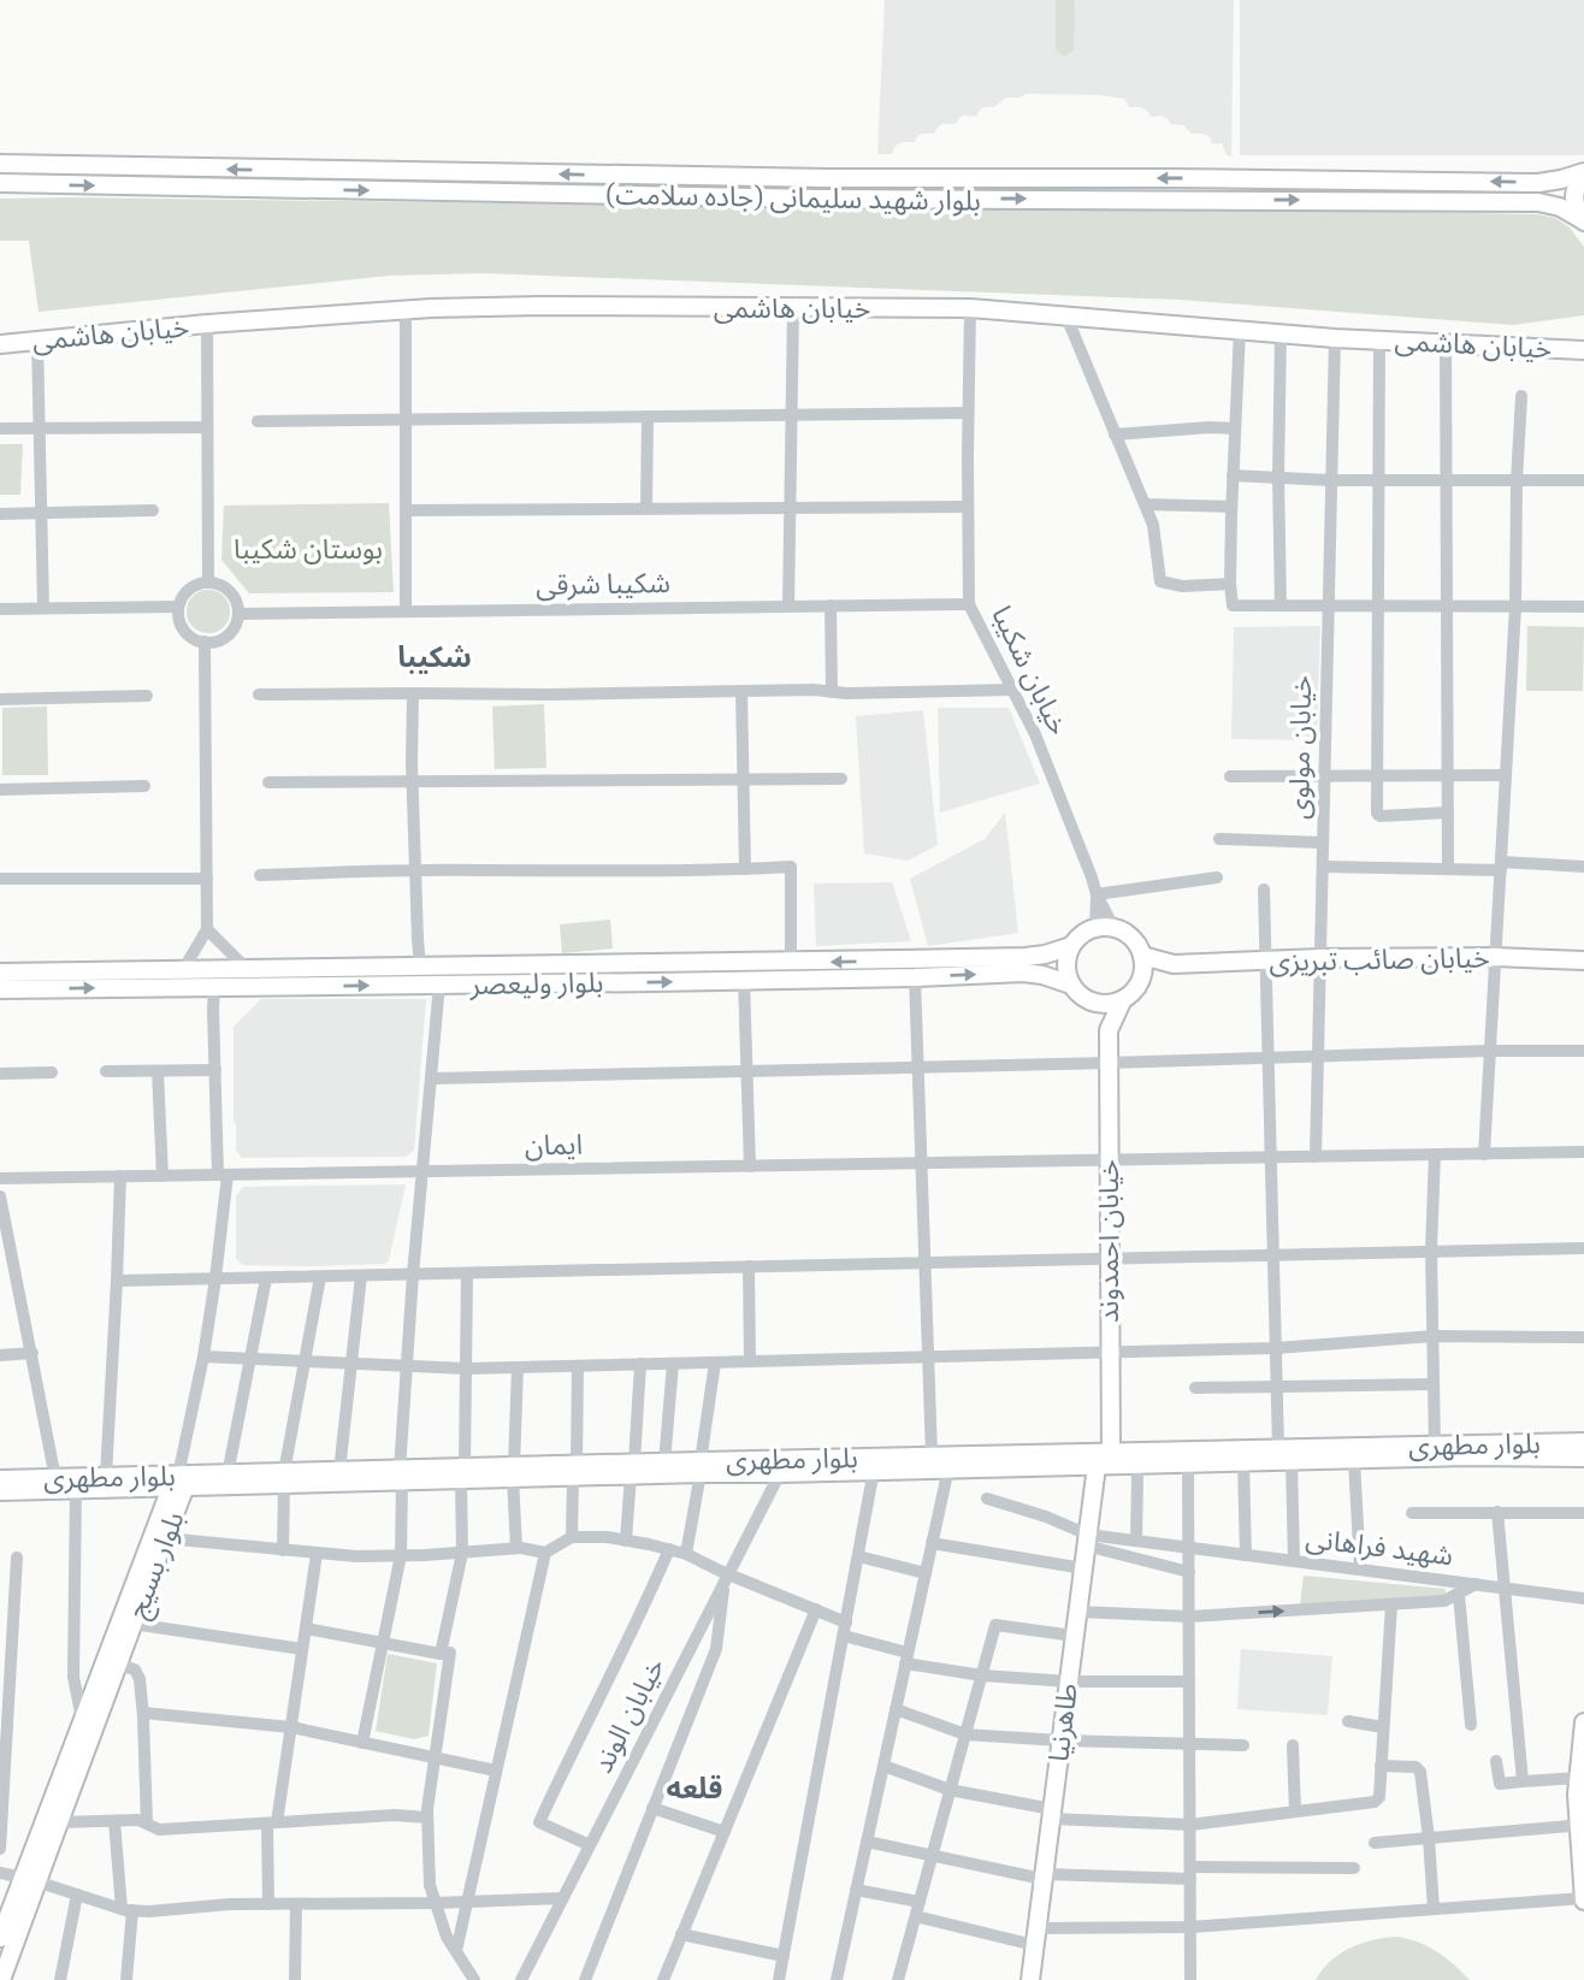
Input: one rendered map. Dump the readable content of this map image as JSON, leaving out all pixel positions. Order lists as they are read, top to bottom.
{
  "streets": {
    "main road": [
      "بلوار شهید سلیمانی (جاده سلامت)",
      "خیابان هاشمی",
      "خیابان صائب تبریزی",
      "بلوار ولیعصر",
      "خیابان احمدوند",
      "بلوار مطهری",
      "بلوار بسیج",
      "طاهرنیا"
    ],
    "street": [
      "شکیبا شرقی",
      "خیابان شکیبا",
      "خیابان مولوی",
      "ایمان",
      "شهید فراهانی",
      "خیابان الوند"
    ]
  },
  "crossings": [
    ["خیابان هاشمی", "خیابان شکیبا"],
    ["خیابان هاشمی", "خیابان مولوی"],
    ["شکیبا شرقی", "خیابان شکیبا"],
    ["خیابان مولوی", "خیابان صائب تبریزی"],
    ["خیابان مولوی", "ایمان"],
    ["خیابان صائب تبریزی", "بلوار ولیعصر"],
    ["ایمان", "خیابان احمدوند"],
    ["خیابان احمدوند", "بلوار مطهری"],
    ["بلوار مطهری", "بلوار بسیج"],
    ["بلوار مطهری", "خیابان الوند"],
    ["بلوار مطهری", "طاهرنیا"],
    ["شهید فراهانی", "طاهرنیا"]
  ],
  "districts": ["شکیبا", "قلعه"],
  "parks": ["بوستان شکیبا"]
}
